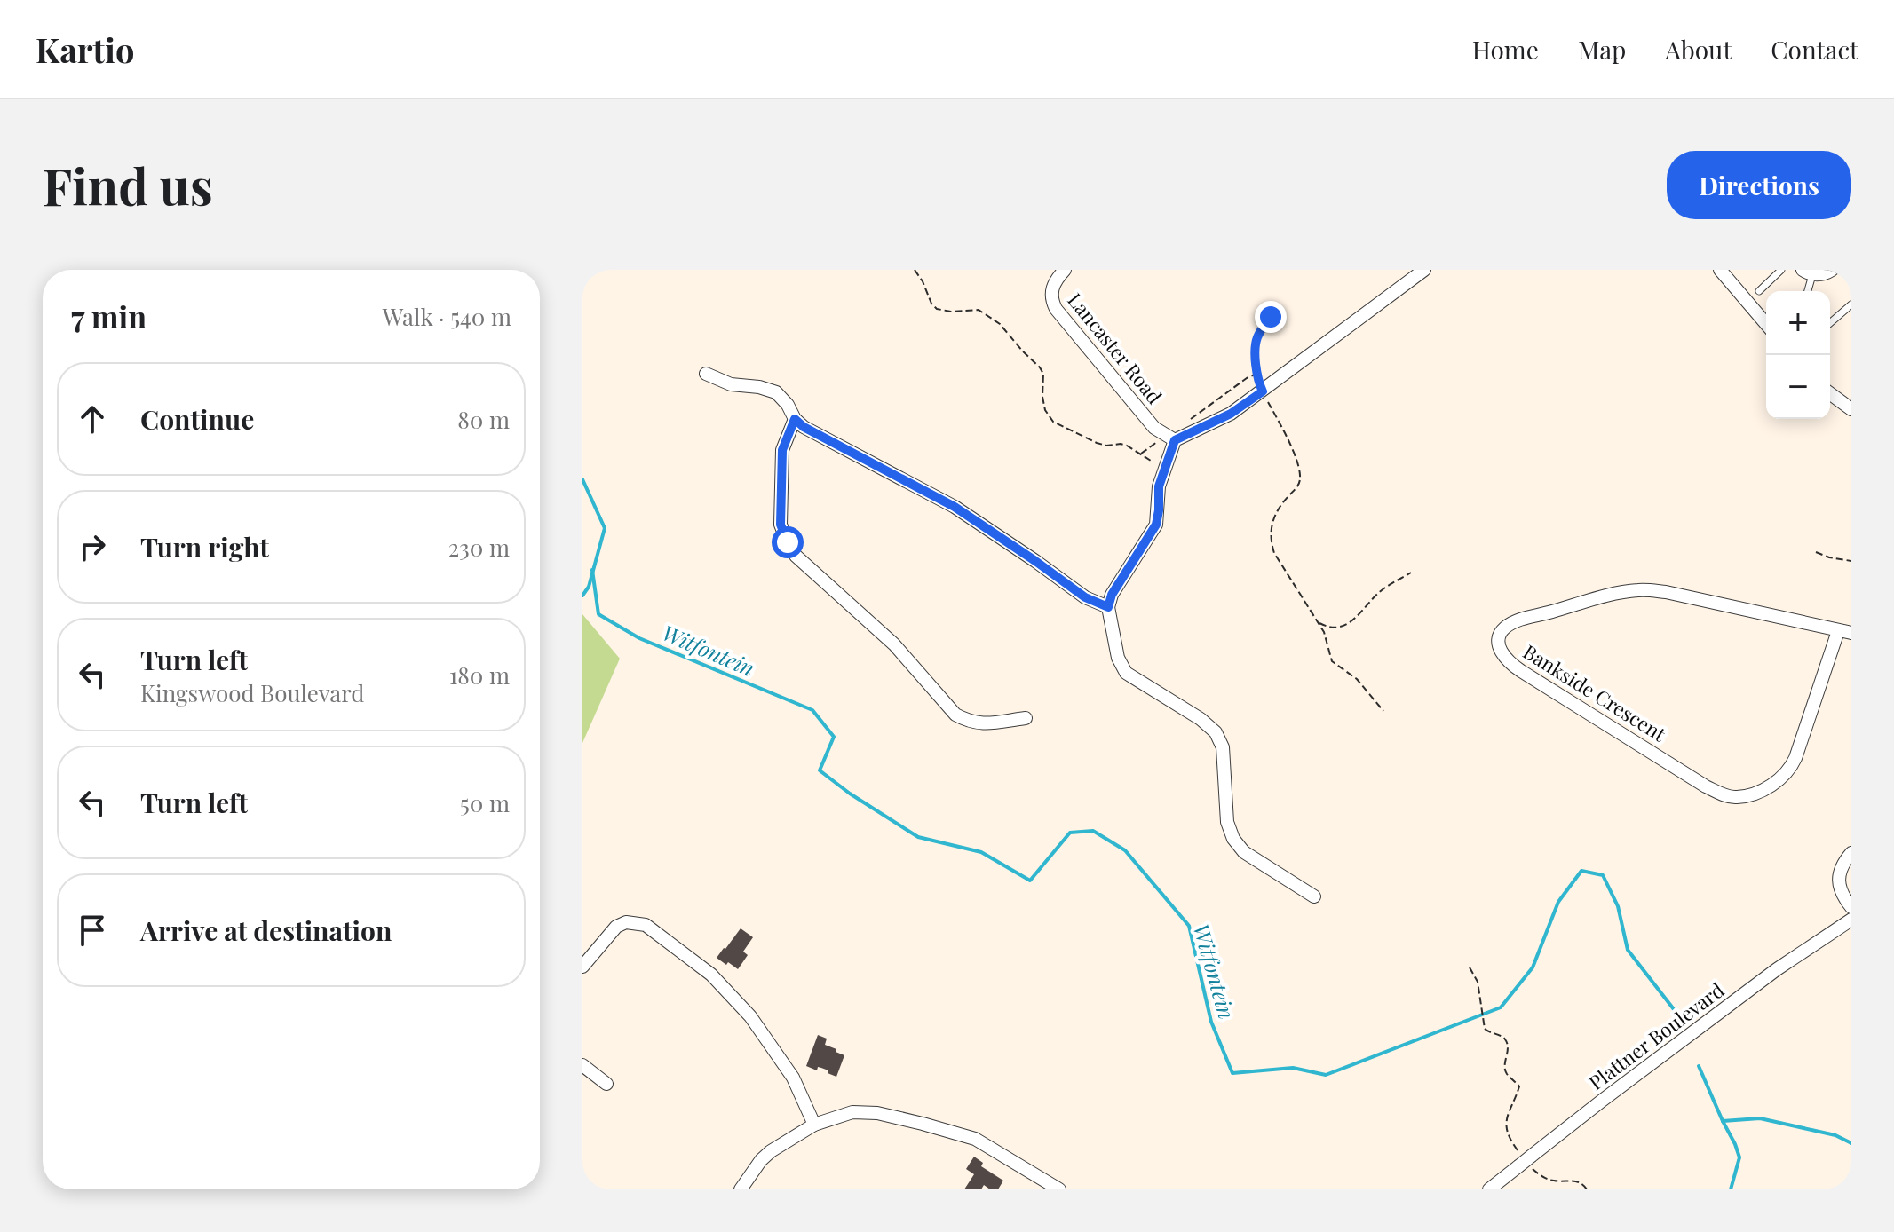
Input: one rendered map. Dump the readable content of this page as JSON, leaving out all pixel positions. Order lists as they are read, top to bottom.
{
  "streets": {
    "street": ["Lancaster Road", "Bankside Crescent", "Plattner Boulevard"]
  },
  "water": ["Witfontein"],
  "page": {
    "header": "Kartio",
    "nav": [
      "Home",
      "Map",
      "About",
      "Contact"
    ],
    "buttons": "Directions",
    "title": "Find us",
    "heading": ["7 min", "Walk · 540 m"],
    "map_buttons": ["+", "−"],
    "list": [
      ["Continue", "80 m"],
      ["Turn right", "230 m"],
      ["Turn left", "Kingswood Boulevard", "180 m"],
      ["Turn left", "50 m"],
      "Arrive at destination"
    ]
  }
}
